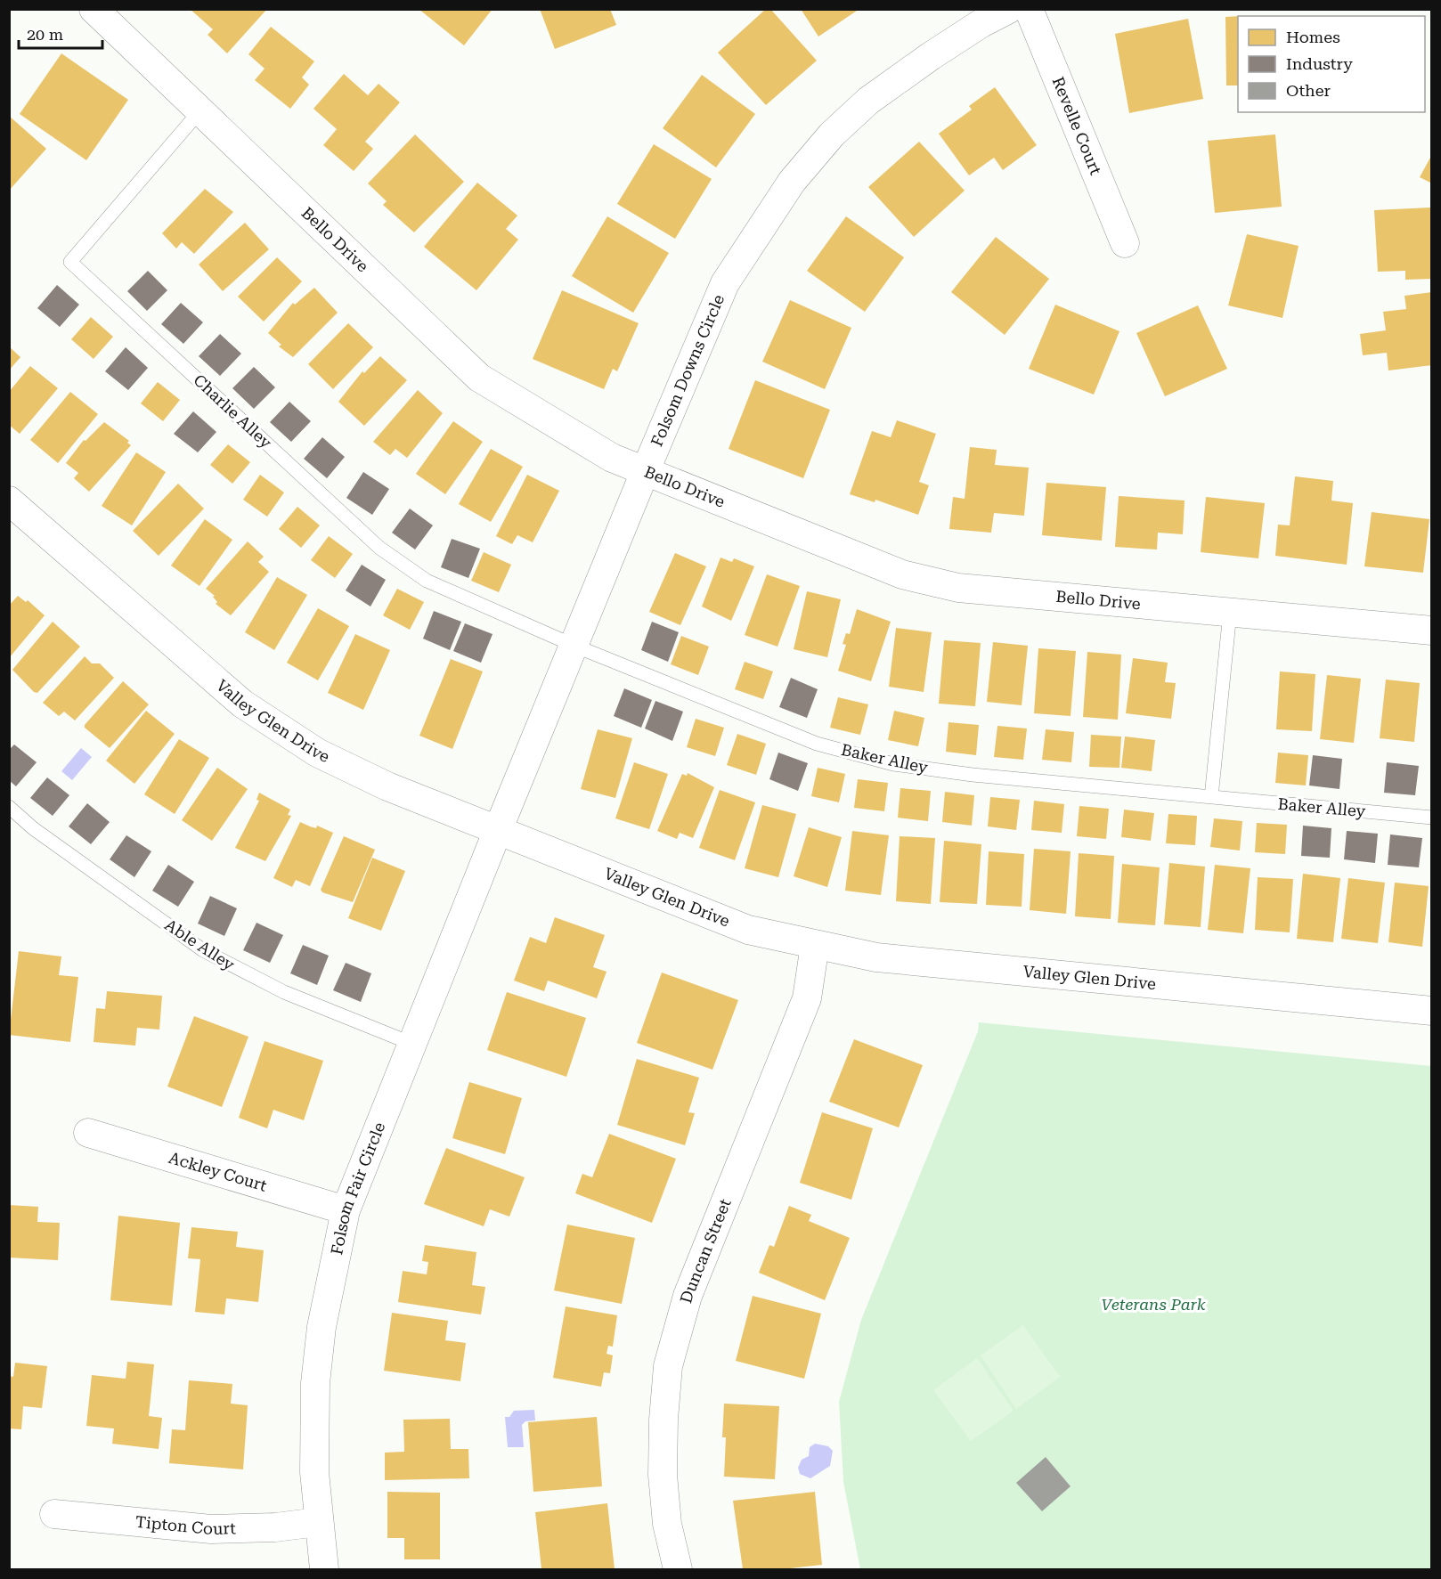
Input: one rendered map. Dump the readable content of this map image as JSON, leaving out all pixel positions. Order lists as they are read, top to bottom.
{
  "streets": {
    "street": [
      "Revelle Court",
      "Bello Drive",
      "Folsom Downs Circle",
      "Valley Glen Drive",
      "Ackley Court",
      "Folsom Fair Circle",
      "Duncan Street",
      "Tipton Court"
    ],
    "lane": ["Charlie Alley", "Baker Alley", "Able Alley"]
  },
  "crossings": [
    ["Bello Drive", "Folsom Downs Circle"],
    ["Bello Drive", "Charlie Alley"],
    ["Folsom Downs Circle", "Charlie Alley"],
    ["Folsom Downs Circle", "Valley Glen Drive"],
    ["Folsom Downs Circle", "Baker Alley"],
    ["Folsom Downs Circle", "Folsom Fair Circle"],
    ["Charlie Alley", "Baker Alley"],
    ["Valley Glen Drive", "Folsom Fair Circle"],
    ["Valley Glen Drive", "Duncan Street"],
    ["Able Alley", "Folsom Fair Circle"],
    ["Ackley Court", "Folsom Fair Circle"],
    ["Folsom Fair Circle", "Tipton Court"]
  ],
  "parks": ["Veterans Park"],
  "legend": ["Homes", "Industry", "Other"],
  "scale_bar": "20 m"
}
